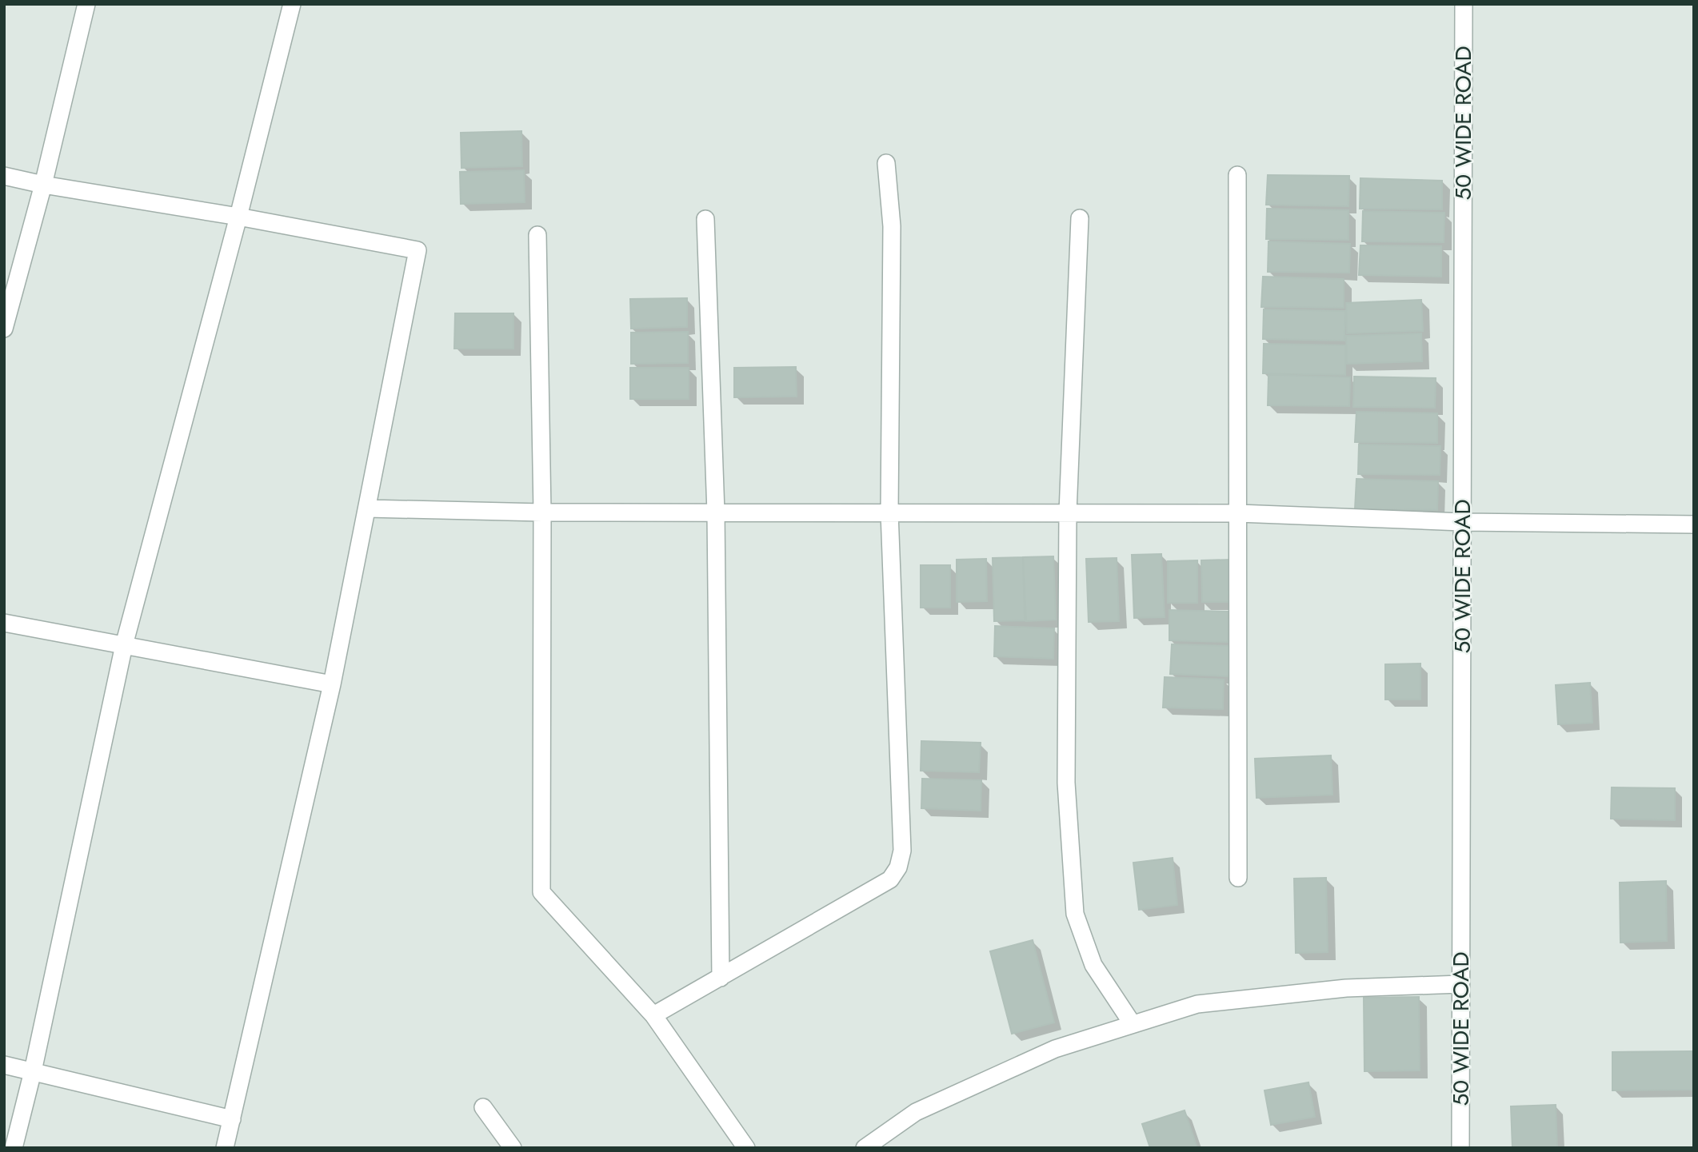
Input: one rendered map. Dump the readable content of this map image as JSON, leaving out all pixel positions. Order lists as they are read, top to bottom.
{
  "streets": {
    "street": ["50 WIDE ROAD"]
  }
}
